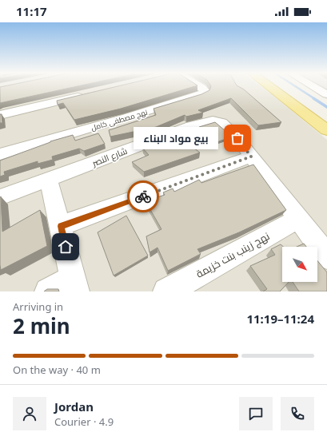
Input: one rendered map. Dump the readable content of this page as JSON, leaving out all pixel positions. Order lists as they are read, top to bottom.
{
  "streets": {
    "street": ["نهج مصطفى كامل", "شارع النصر", "نهج زينب بنت خزيمة"]
  },
  "crossings": [
    ["شارع النصر", "نهج زينب بنت خزيمة"]
  ],
  "places": ["بيع مواد البناء"],
  "north": "bottom right",
  "page": {
    "status": "11:17",
    "bubble": "بيع مواد البناء",
    "heading": ["2 min", "Arriving in", "11:19–11:24"],
    "panel": ["Jordan", "Courier · 4.9"],
    "bar": "On the way · 40 m"
  }
}
